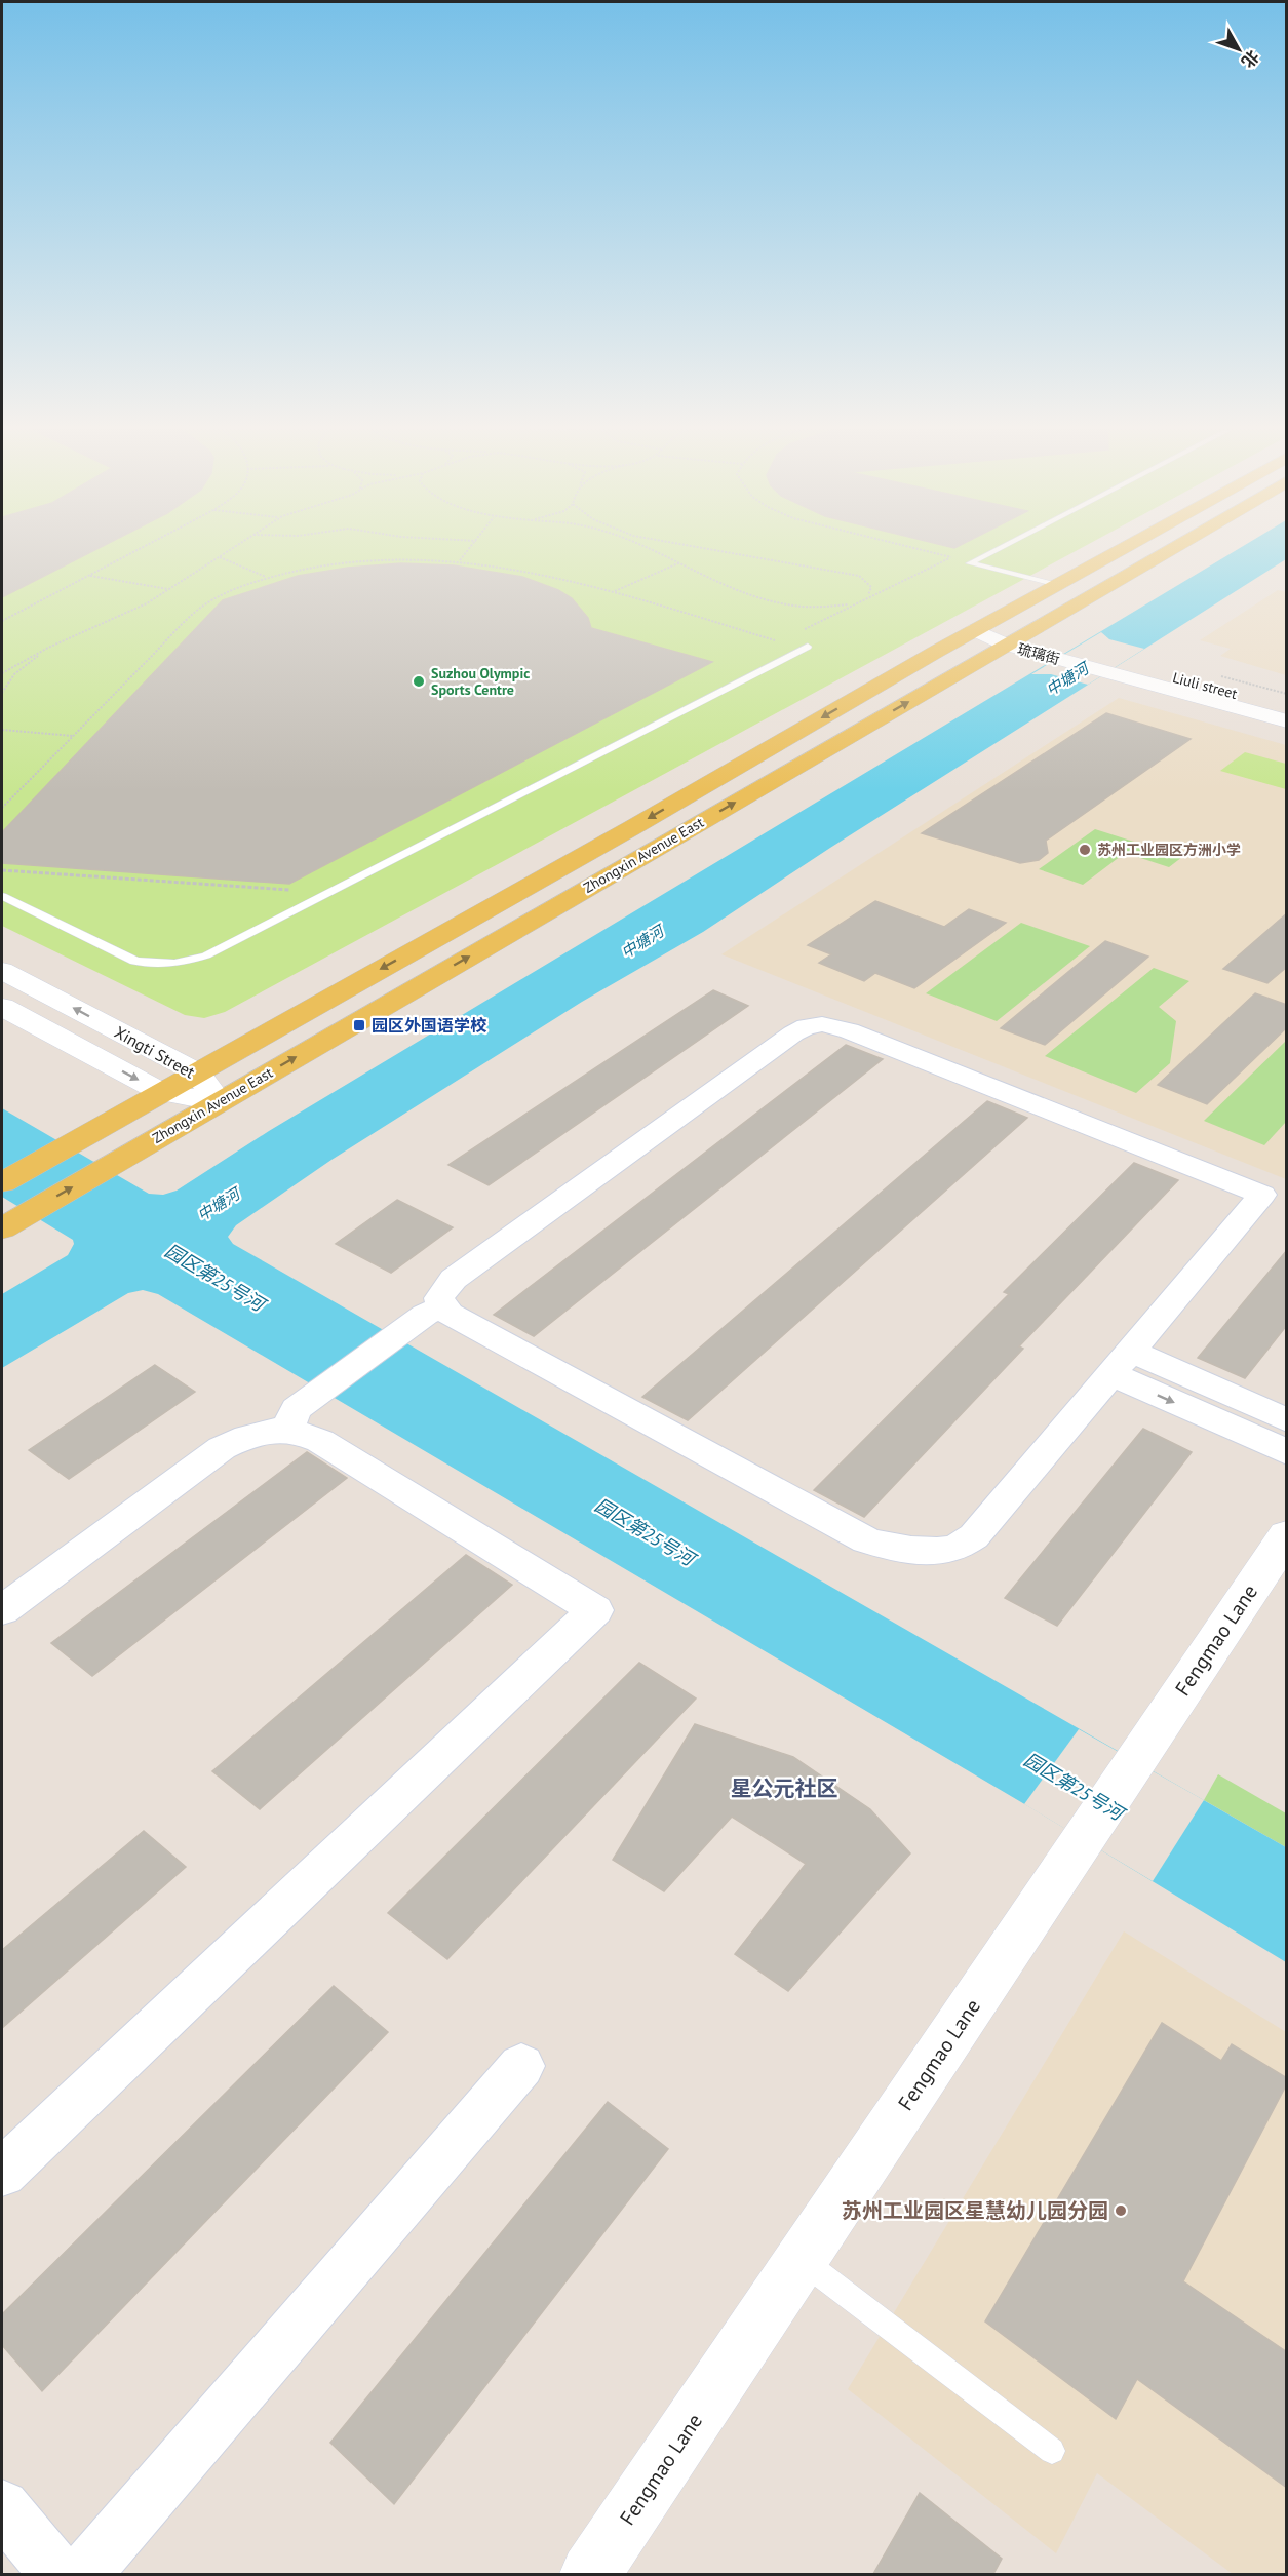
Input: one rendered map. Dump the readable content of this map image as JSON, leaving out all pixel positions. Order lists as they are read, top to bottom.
{
  "streets": {
    "main road": ["Zhongxin Avenue East"],
    "street": [
      "琉璃街",
      "Liuli street",
      "Xingti Street",
      "Fengmao Lane"
    ]
  },
  "crossings": [
    ["琉璃街", "Liuli street"],
    ["琉璃街", "Zhongxin Avenue East"],
    ["Zhongxin Avenue East", "Xingti Street"]
  ],
  "districts": ["星公元社区"],
  "water": ["中塘河", "园区第25号河"],
  "places": {
    "other": ["Suzhou Olympic Sports Centre", "苏州工业园区方洲小学", "苏州工业园区星慧幼儿园分园"],
    "transit": ["园区外国语学校"]
  },
  "north": "bottom right"
}
